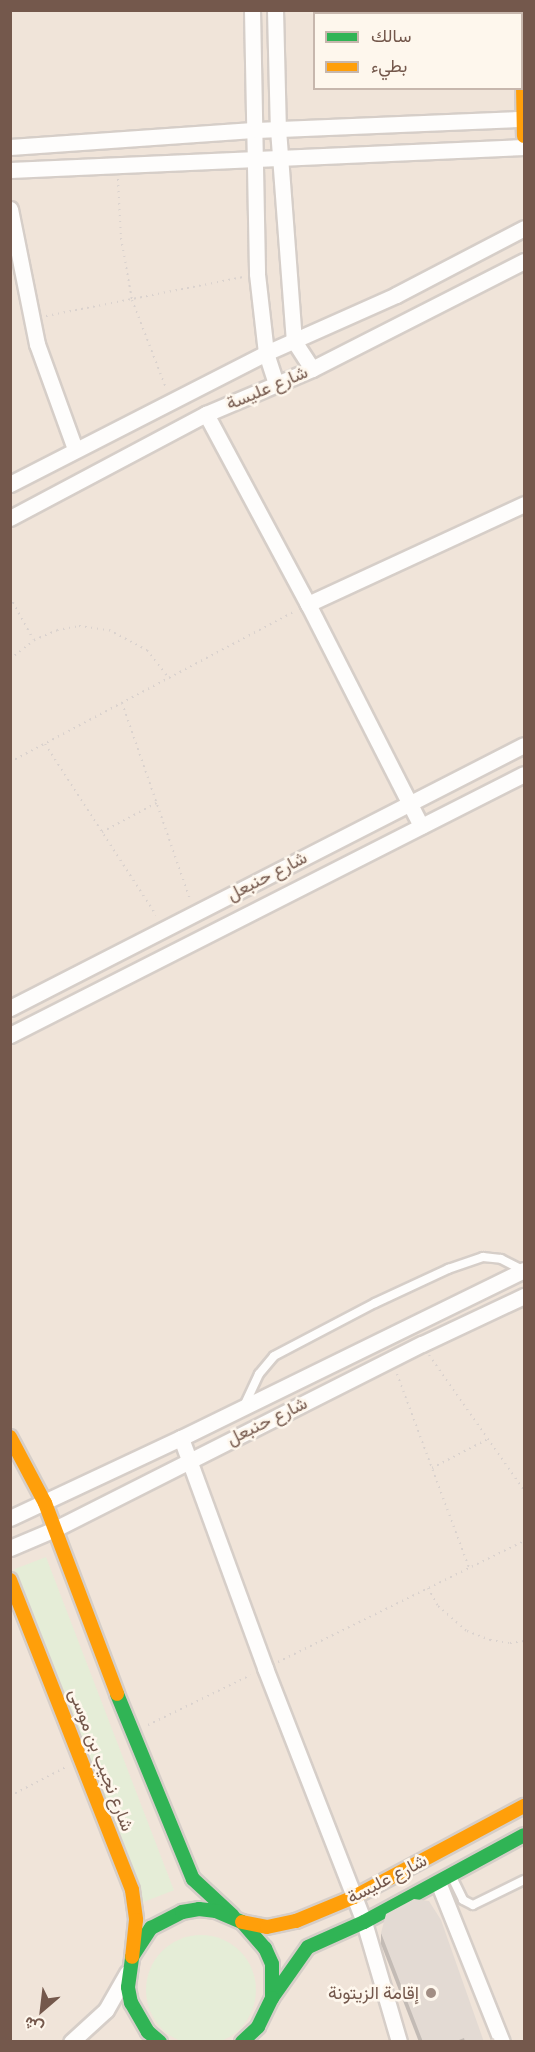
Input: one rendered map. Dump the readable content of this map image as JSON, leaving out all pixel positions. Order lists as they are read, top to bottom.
{
  "streets": {
    "main road": ["شارع عليسة", "شارع نجيب بن موسى"],
    "street": ["شارع حنبعل"]
  },
  "crossings": [
    ["شارع عليسة", "شارع نجيب بن موسى"]
  ],
  "places": ["إقامة الزيتونة"],
  "legend": ["سالك", "بطيء"],
  "north": "bottom left"
}
